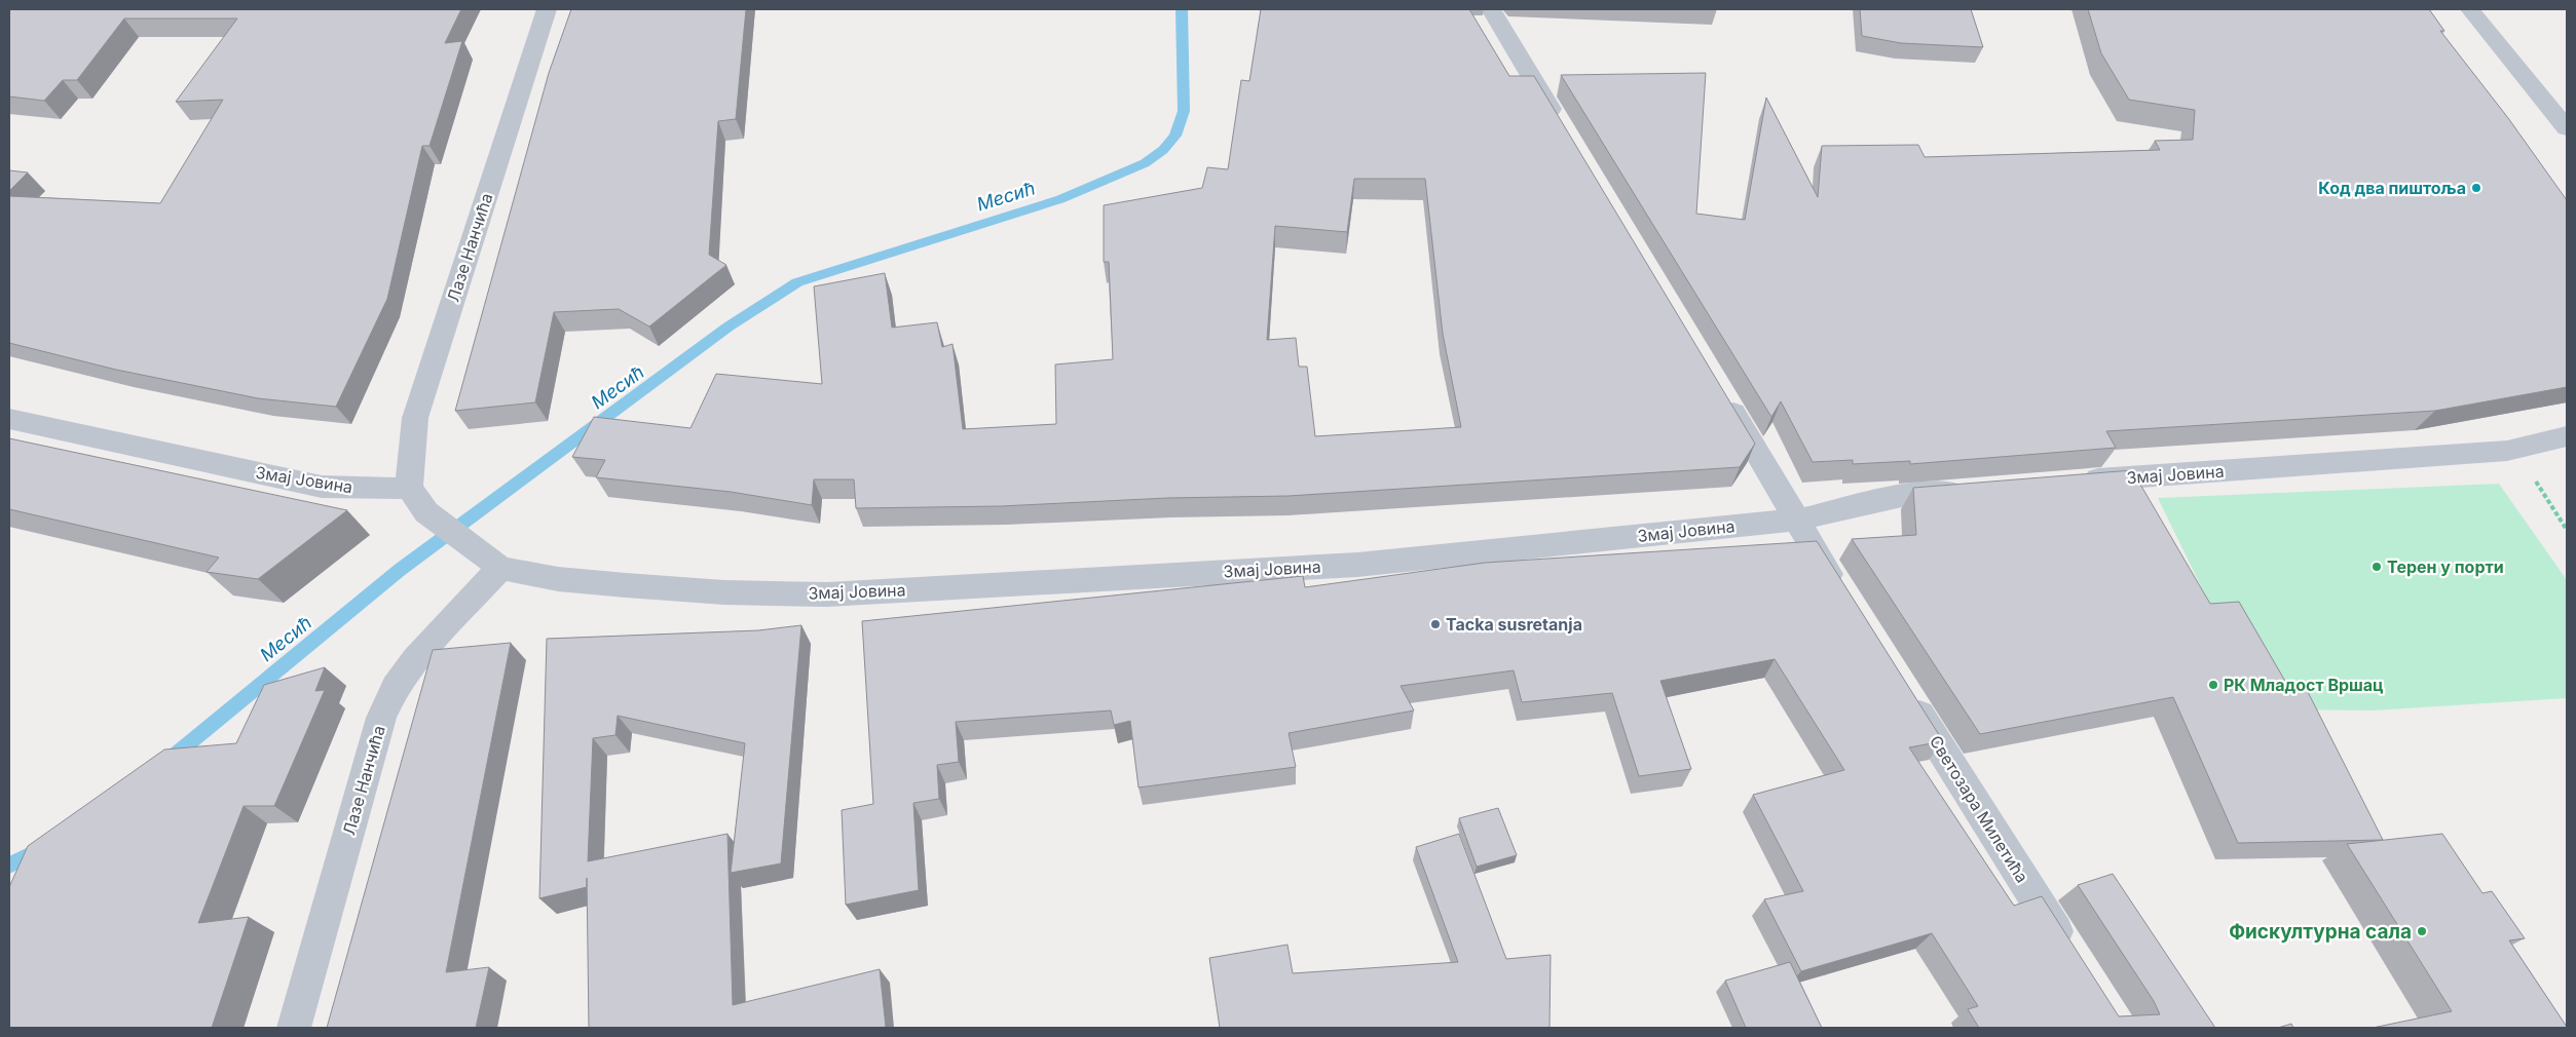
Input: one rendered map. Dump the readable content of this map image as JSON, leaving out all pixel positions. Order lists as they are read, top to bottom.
{
  "streets": {
    "street": ["Лазе Нанчића", "Змај Јовина", "Светозара Милетића"]
  },
  "crossings": [
    ["Лазе Нанчића", "Змај Јовина"]
  ],
  "water": ["Месић"],
  "places": [
    "Код два пиштоља",
    "Терен у порти",
    "Tacka susretanja",
    "РК Младост Вршац",
    "Фискултурна сала"
  ]
}
